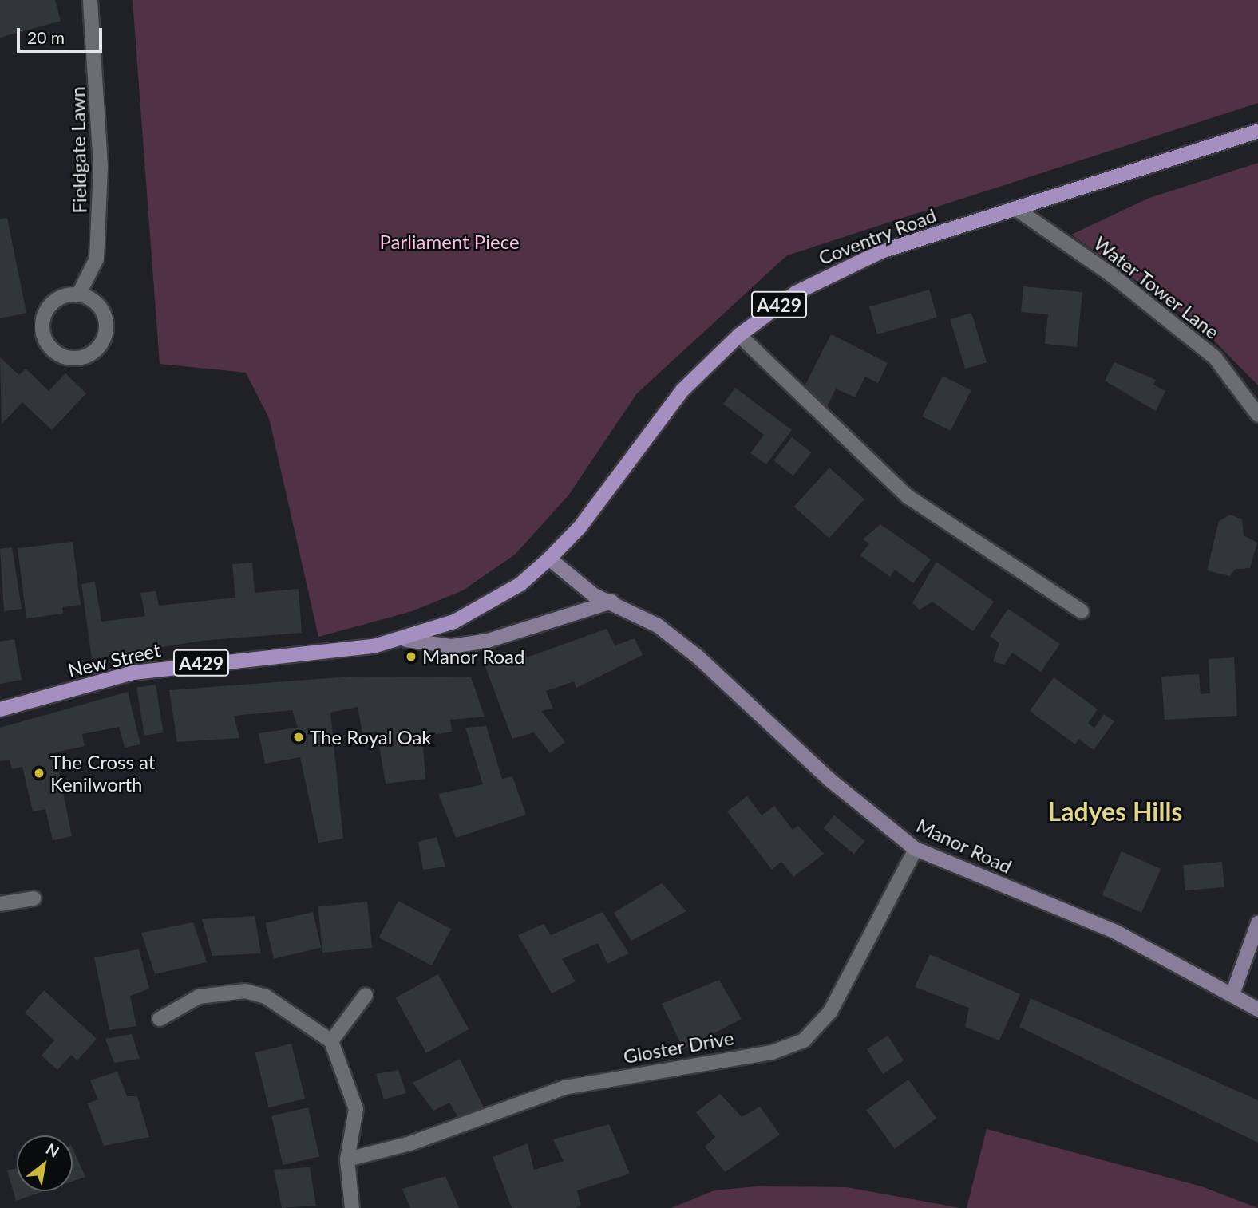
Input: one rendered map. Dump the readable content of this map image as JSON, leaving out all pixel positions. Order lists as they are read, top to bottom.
{
  "streets": {
    "main road": ["Coventry Road", "A429", "New Street"],
    "street": [
      "Fieldgate Lawn",
      "Water Tower Lane",
      "Manor Road",
      "Gloster Drive"
    ]
  },
  "crossings": [
    ["Coventry Road", "Water Tower Lane"],
    ["Coventry Road", "New Street"],
    ["Coventry Road", "Manor Road"],
    ["Manor Road", "Gloster Drive"]
  ],
  "districts": ["Ladyes Hills"],
  "parks": ["Parliament Piece"],
  "places": ["Manor Road", "The Royal Oak", "The Cross at Kenilworth"],
  "scale_bar": "20 m",
  "north": "top right"
}
